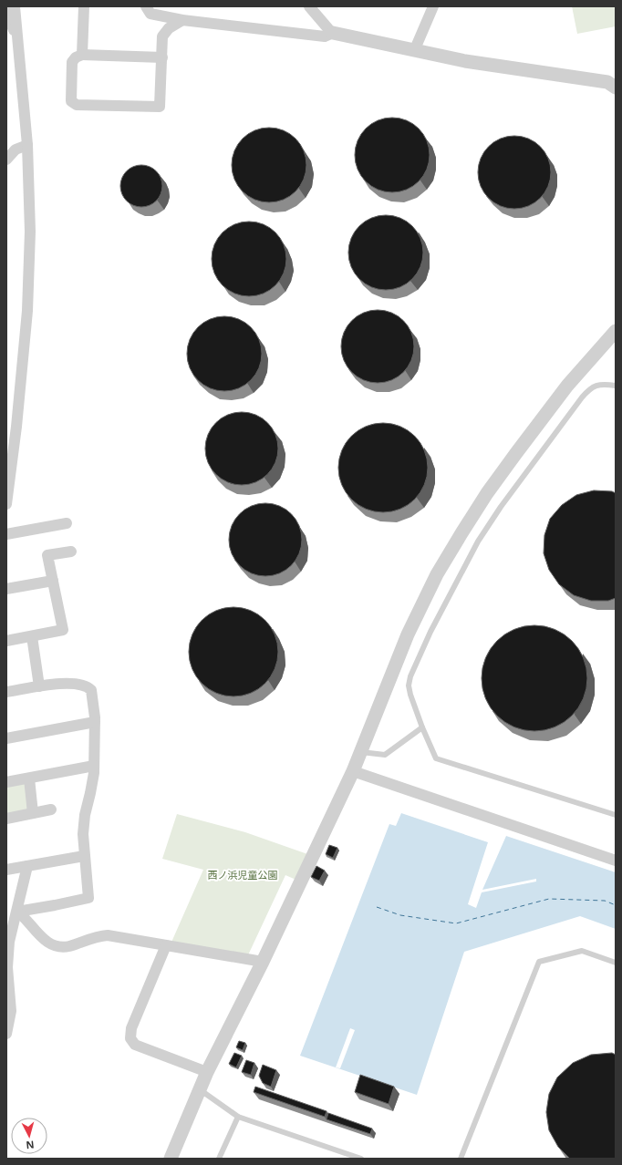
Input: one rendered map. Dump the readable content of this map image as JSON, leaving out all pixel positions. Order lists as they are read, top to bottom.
{
  "parks": ["西ノ浜児童公園"],
  "north": "bottom"
}
